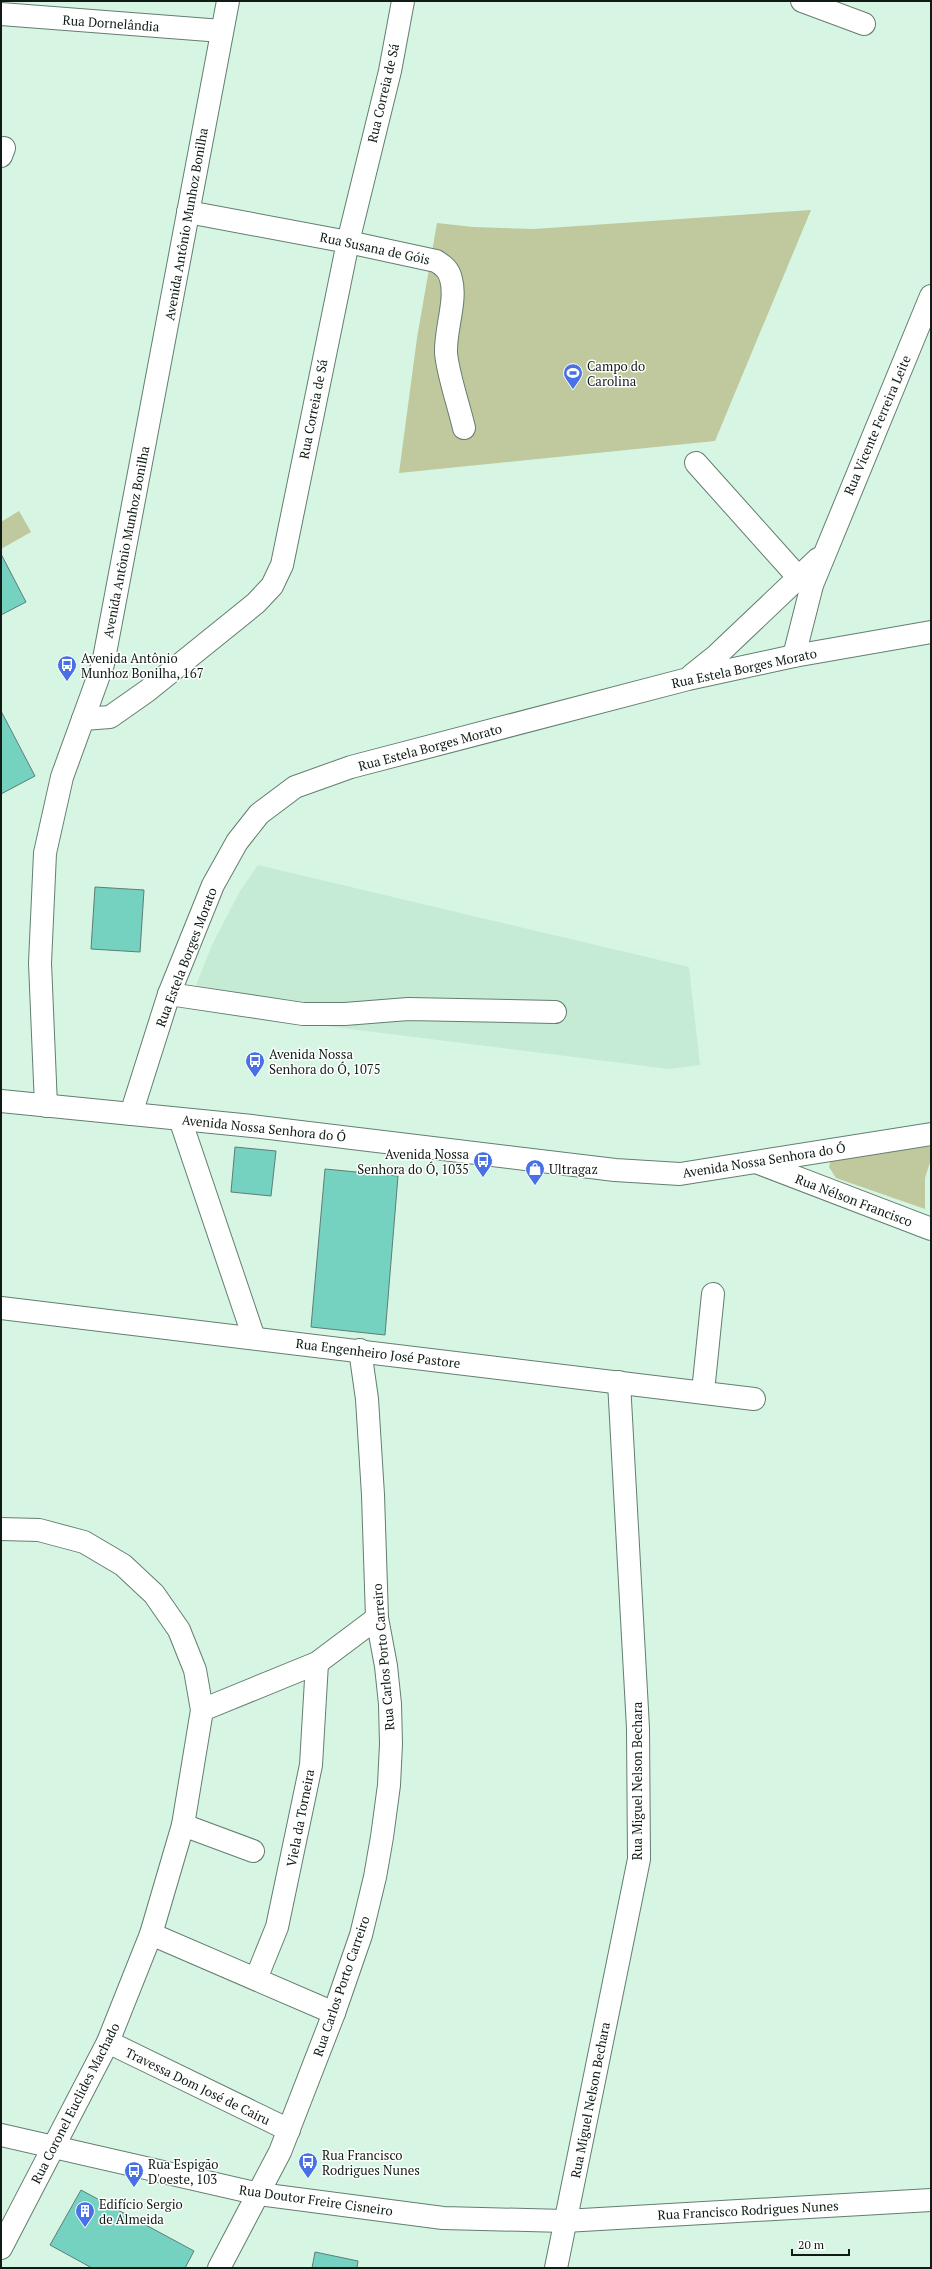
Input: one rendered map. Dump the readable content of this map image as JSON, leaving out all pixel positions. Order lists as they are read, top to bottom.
{
  "streets": {
    "street": [
      "Rua Dornelândia",
      "Rua Correia de Sá",
      "Avenida Antônio Munhoz Bonilha",
      "Rua Susana de Góis",
      "Rua Vicente Ferreira Leite",
      "Rua Estela Borges Morato",
      "Avenida Nossa Senhora do Ó",
      "Rua Nélson Francisco",
      "Rua Engenheiro José Pastore",
      "Rua Carlos Porto Carreiro",
      "Rua Miguel Nelson Bechara",
      "Viela da Torneira",
      "Travessa Dom José de Cairu",
      "Rua Coronel Euclides Machado",
      "Rua Doutor Freire Cisneiro",
      "Rua Francisco Rodrigues Nunes"
    ]
  },
  "crossings": [
    ["Rua Dornelândia", "Avenida Antônio Munhoz Bonilha"],
    ["Rua Correia de Sá", "Avenida Antônio Munhoz Bonilha"],
    ["Rua Correia de Sá", "Rua Susana de Góis"],
    ["Avenida Antônio Munhoz Bonilha", "Rua Susana de Góis"],
    ["Avenida Antônio Munhoz Bonilha", "Avenida Nossa Senhora do Ó"],
    ["Rua Vicente Ferreira Leite", "Rua Estela Borges Morato"],
    ["Rua Estela Borges Morato", "Avenida Nossa Senhora do Ó"],
    ["Avenida Nossa Senhora do Ó", "Rua Nélson Francisco"],
    ["Rua Engenheiro José Pastore", "Rua Carlos Porto Carreiro"],
    ["Rua Engenheiro José Pastore", "Rua Miguel Nelson Bechara"],
    ["Rua Carlos Porto Carreiro", "Travessa Dom José de Cairu"],
    ["Rua Carlos Porto Carreiro", "Rua Doutor Freire Cisneiro"],
    ["Rua Miguel Nelson Bechara", "Rua Doutor Freire Cisneiro"],
    ["Rua Miguel Nelson Bechara", "Rua Francisco Rodrigues Nunes"],
    ["Travessa Dom José de Cairu", "Rua Coronel Euclides Machado"],
    ["Rua Coronel Euclides Machado", "Rua Doutor Freire Cisneiro"],
    ["Rua Doutor Freire Cisneiro", "Rua Francisco Rodrigues Nunes"]
  ],
  "places": {
    "sports": ["Campo do Carolina"],
    "bus stop": [
      "Avenida Antônio Munhoz Bonilha, 167",
      "Avenida Nossa Senhora do Ó, 1075",
      "Avenida Nossa Senhora do Ó, 1035",
      "Rua Francisco Rodrigues Nunes",
      "Rua Espigão D'oeste, 103"
    ],
    "shop": ["Ultragaz"],
    "building": ["Edifício Sergio de Almeida"]
  },
  "scale_bar": "20 m"
}
